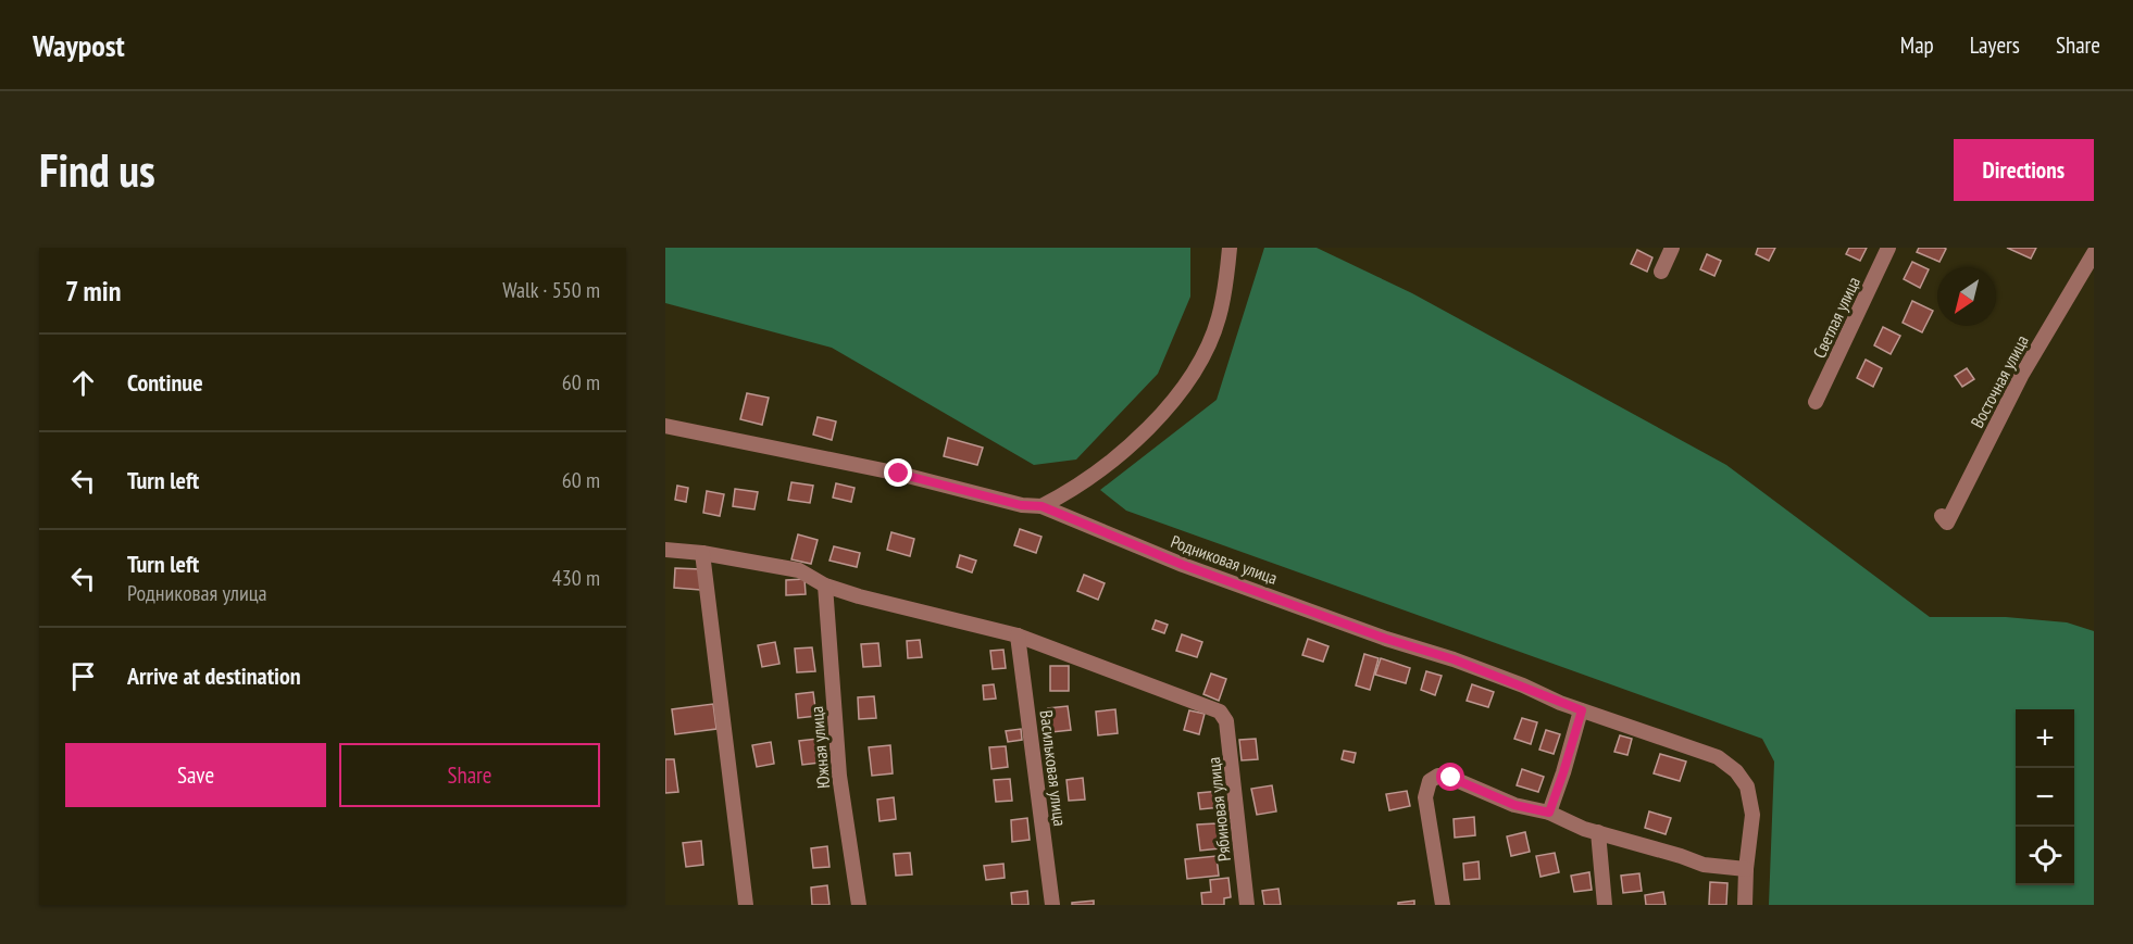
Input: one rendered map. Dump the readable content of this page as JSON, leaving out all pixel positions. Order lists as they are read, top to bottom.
{
  "streets": {
    "street": [
      "Светлая улица",
      "Восточная улица",
      "Родниковая улица",
      "Южная улица",
      "Васильковая улица",
      "Рябиновая улица"
    ]
  },
  "crossings": [
    ["Васильковая улица", "Рябиновая улица"]
  ],
  "north": "bottom left",
  "page": {
    "header": "Waypost",
    "nav": ["Map", "Layers", "Share"],
    "buttons": [
      "Directions",
      ["Save", "Share"]
    ],
    "title": "Find us",
    "heading": ["7 min", "Walk · 550 m"],
    "list": [
      ["Continue", "60 m"],
      ["Turn left", "60 m"],
      ["Turn left", "Родниковая улица", "430 m"],
      "Arrive at destination"
    ],
    "map_buttons": ["+", "−"]
  }
}
